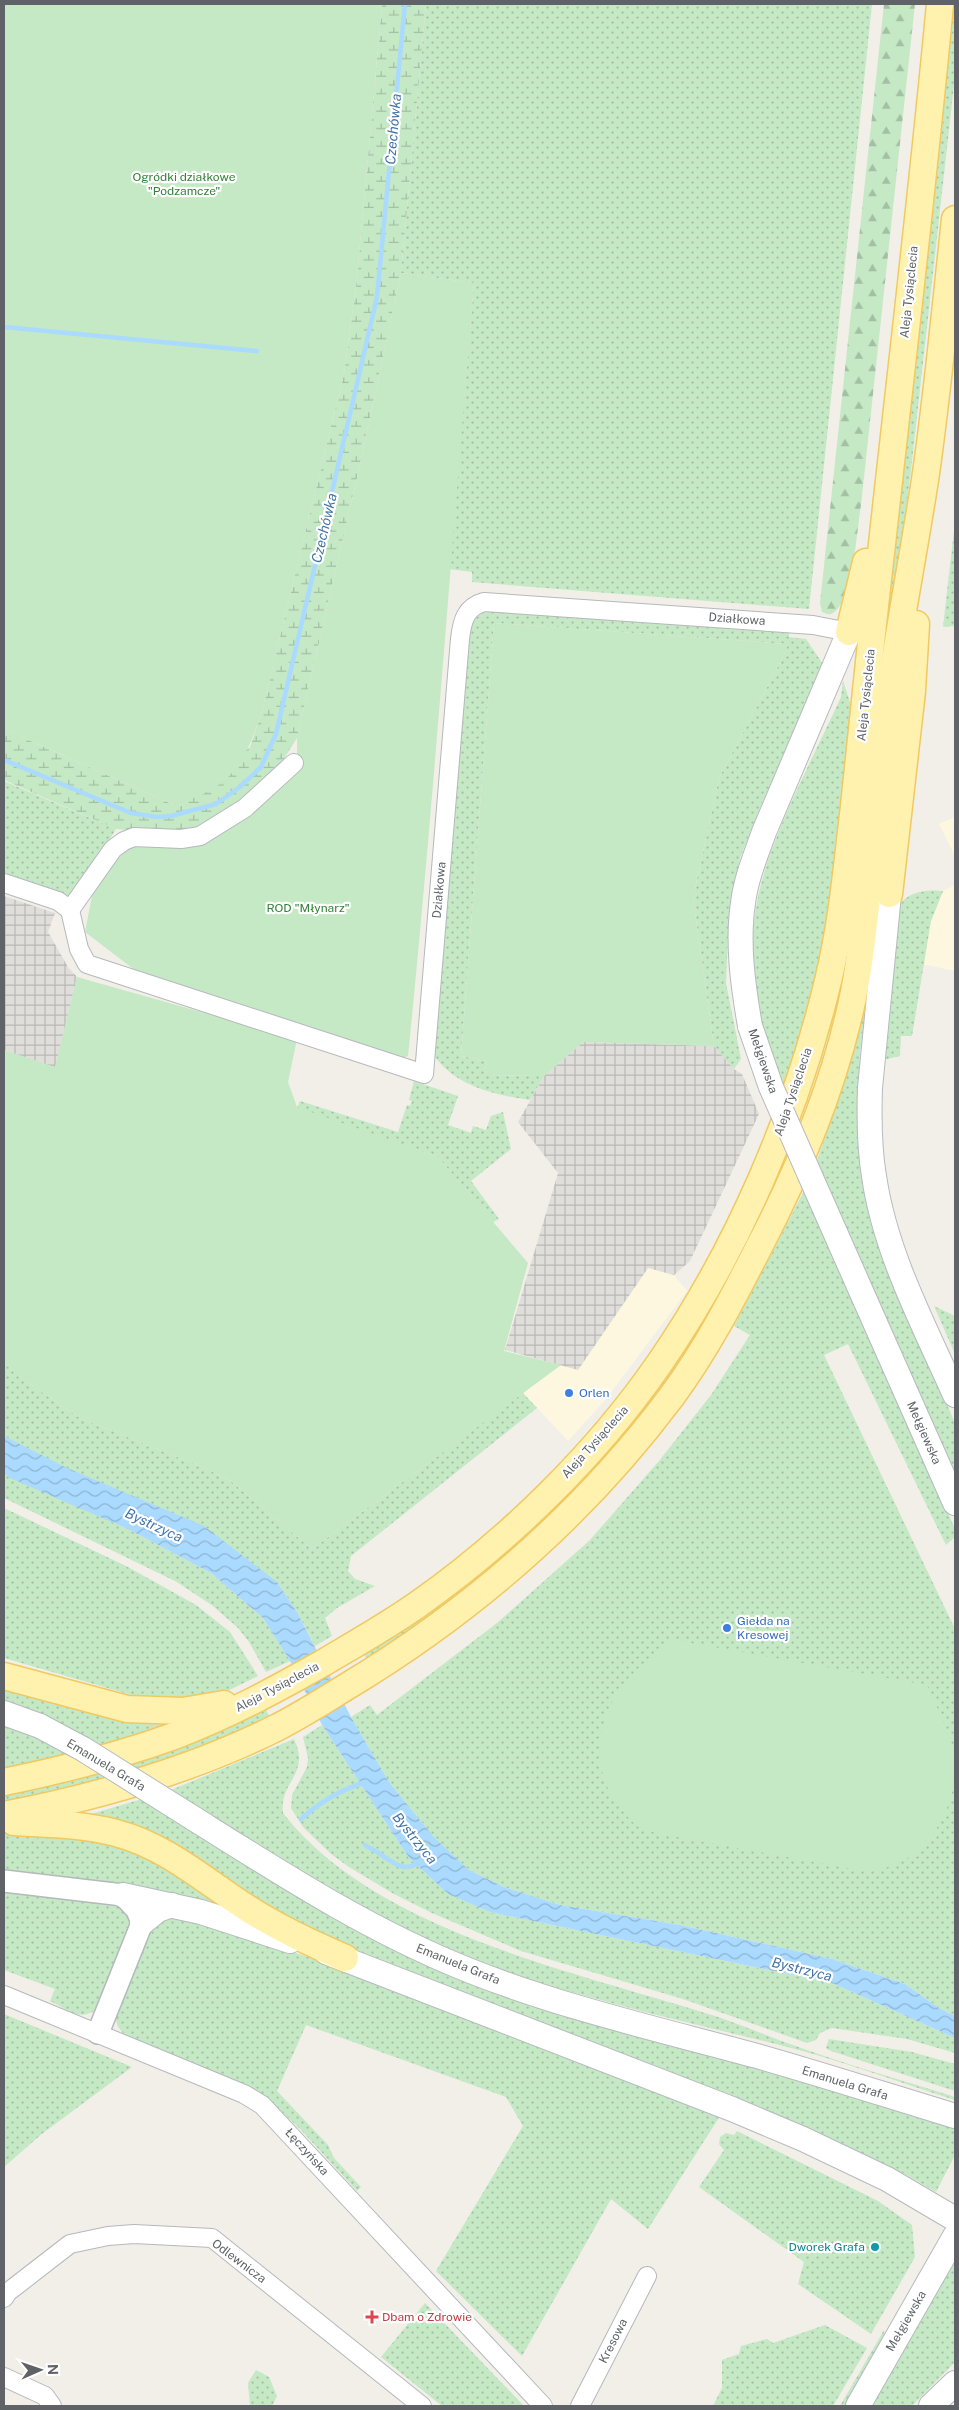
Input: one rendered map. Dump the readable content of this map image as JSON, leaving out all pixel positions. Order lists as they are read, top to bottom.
{
  "streets": {
    "main road": ["Aleja Tysiąclecia", "Mełgiewska", "Emanuela Grafa"],
    "street": [
      "Działkowa",
      "Łęczyńska",
      "Odlewnicza",
      "Kresowa"
    ]
  },
  "crossings": [
    ["Działkowa", "Mełgiewska"]
  ],
  "water": ["Czechówka", "Bystrzyca"],
  "parks": ["Ogródki działkowe \"Podzamcze\"", "ROD \"Młynarz\""],
  "places": {
    "other": ["Orlen", "Giełda na Kresowej", "Dworek Grafa"],
    "health": ["Dbam o Zdrowie"]
  },
  "north": "right"
}
